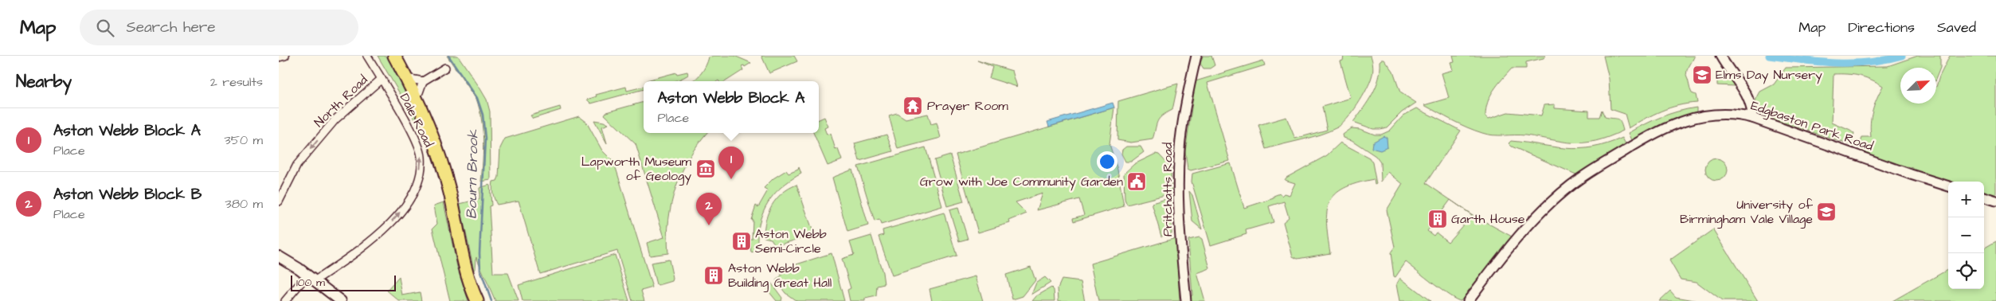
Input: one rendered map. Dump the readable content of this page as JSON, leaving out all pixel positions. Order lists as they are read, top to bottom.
{
  "streets": {
    "street": [
      "North Road",
      "Dale Road",
      "Edgbaston Park Road",
      "Pritchatts Road"
    ]
  },
  "crossings": [
    ["North Road", "Dale Road"]
  ],
  "one_way": ["North Road", "Dale Road"],
  "water": ["Bourn Brook"],
  "places": {
    "school or university": ["Elms Day Nursery", "University of Birmingham Vale Village"],
    "temple": ["Prayer Room"],
    "museum": ["Lapworth Museum of Geology"],
    "public building": ["Grow with Joe Community Garden"],
    "building": ["Garth House", "Aston Webb Semi-Circle", "Aston Webb Building Great Hall"]
  },
  "scale_bar": "100 m",
  "north": "top right",
  "page": {
    "header": "Map",
    "search": "Search here",
    "nav": ["Map", "Directions", "Saved"],
    "heading": ["Nearby", "2 results"],
    "popup": ["Aston Webb Block A", "Place"],
    "list": [
      {
        "mark": "1",
        "name": "Aston Webb Block A",
        "note": "Place",
        "value": "350 m"
      },
      {
        "mark": "2",
        "name": "Aston Webb Block B",
        "note": "Place",
        "value": "380 m"
      }
    ],
    "pins": ["1", "2"],
    "map_buttons": ["+", "−"],
    "scale": "100 m"
  }
}
